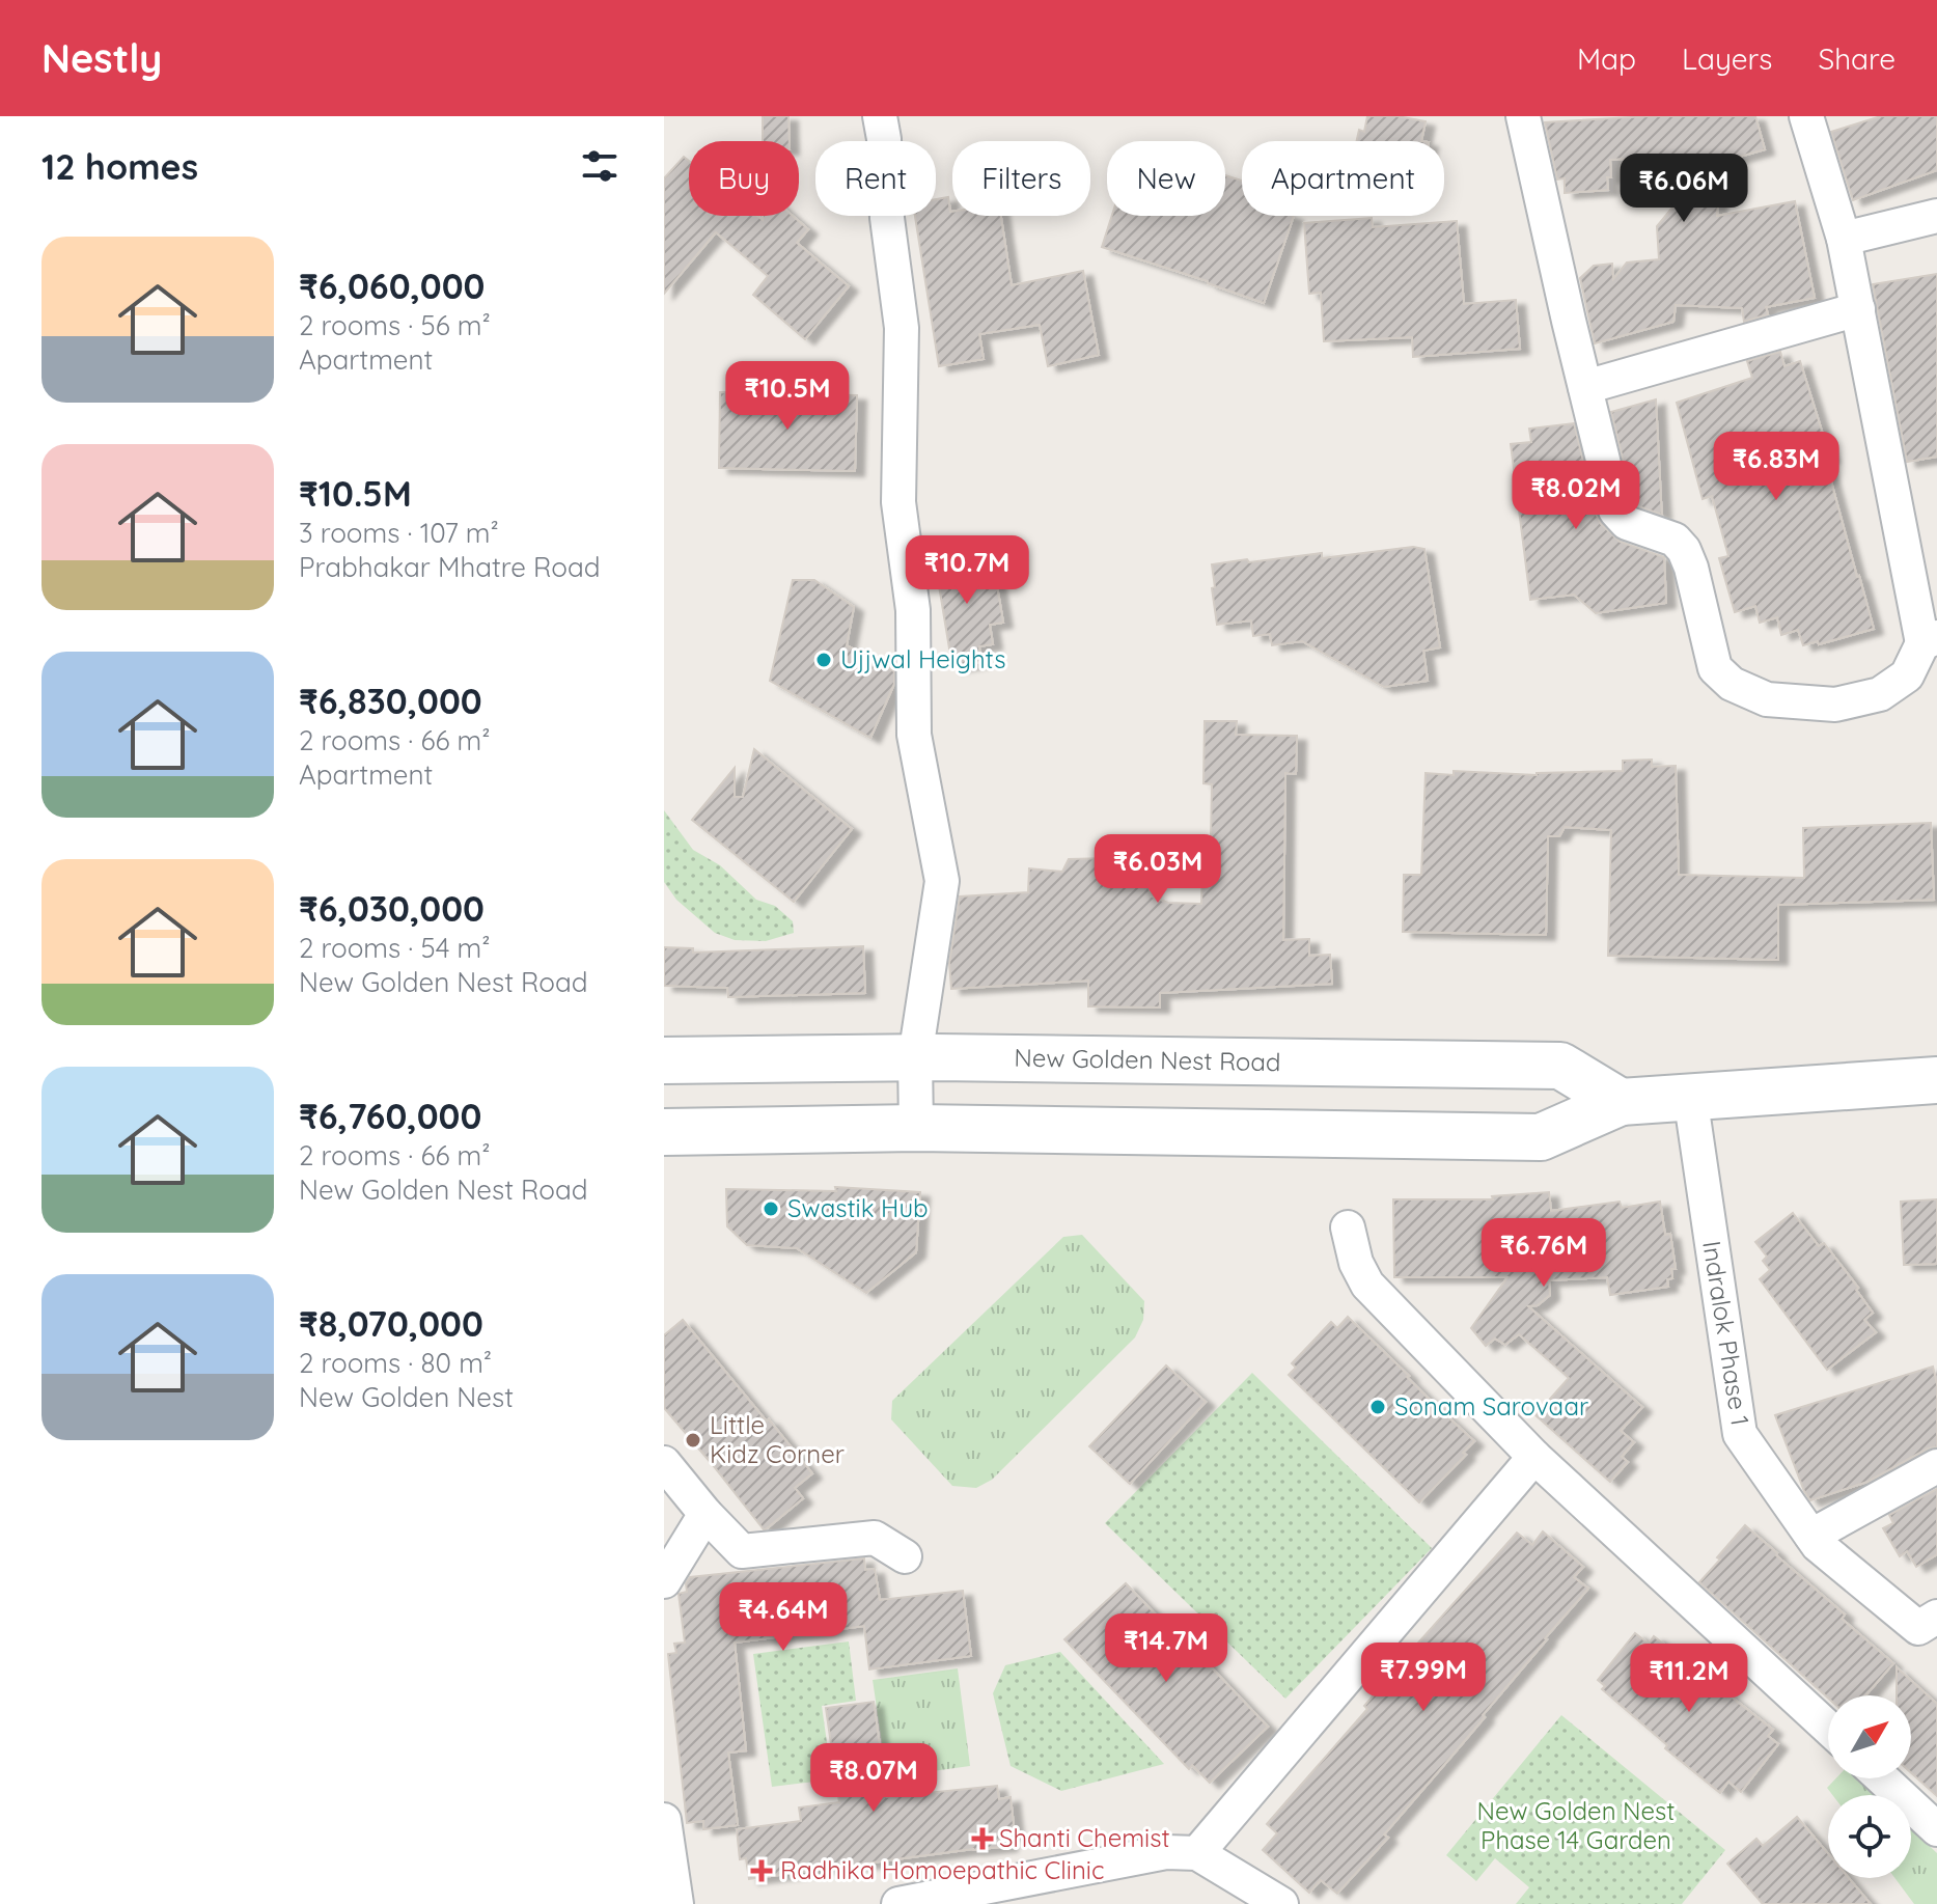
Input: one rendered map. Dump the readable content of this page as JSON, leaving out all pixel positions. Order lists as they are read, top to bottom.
{
  "streets": {
    "main road": ["New Golden Nest Road"],
    "street": ["Indralok Phase 1"]
  },
  "parks": ["New Golden Nest Phase 14 Garden"],
  "places": {
    "other": [
      "Ujjwal Heights",
      "Swastik Hub",
      "Sonam Sarovaar",
      "Little Kidz Corner"
    ],
    "health": ["Shanti Chemist", "Radhika Homoepathic Clinic"]
  },
  "north": "top right",
  "page": {
    "header": "Nestly",
    "nav": ["Map", "Layers", "Share"],
    "heading": "12 homes",
    "chip": [
      "Buy",
      "Rent",
      "Filters",
      "New",
      "Apartment"
    ],
    "price": [
      "₹6.06M",
      "₹10.5M",
      "₹6.83M",
      "₹8.02M",
      "₹10.7M",
      "₹6.03M",
      "₹6.76M",
      "₹4.64M",
      "₹14.7M",
      "₹7.99M",
      "₹11.2M",
      "₹8.07M"
    ],
    "list": [
      {
        "name": "₹6,060,000",
        "note": "2 rooms · 56 m² · Apartment"
      },
      {
        "name": "₹10.5M",
        "note": "3 rooms · 107 m² · Prabhakar Mhatre Road"
      },
      {
        "name": "₹6,830,000",
        "note": "2 rooms · 66 m² · Apartment"
      },
      {
        "name": "₹6,030,000",
        "note": "2 rooms · 54 m² · New Golden Nest Road"
      },
      {
        "name": "₹6,760,000",
        "note": "2 rooms · 66 m² · New Golden Nest Road"
      },
      {
        "name": "₹8,070,000",
        "note": "2 rooms · 80 m² · New Golden Nest"
      }
    ]
  }
}
